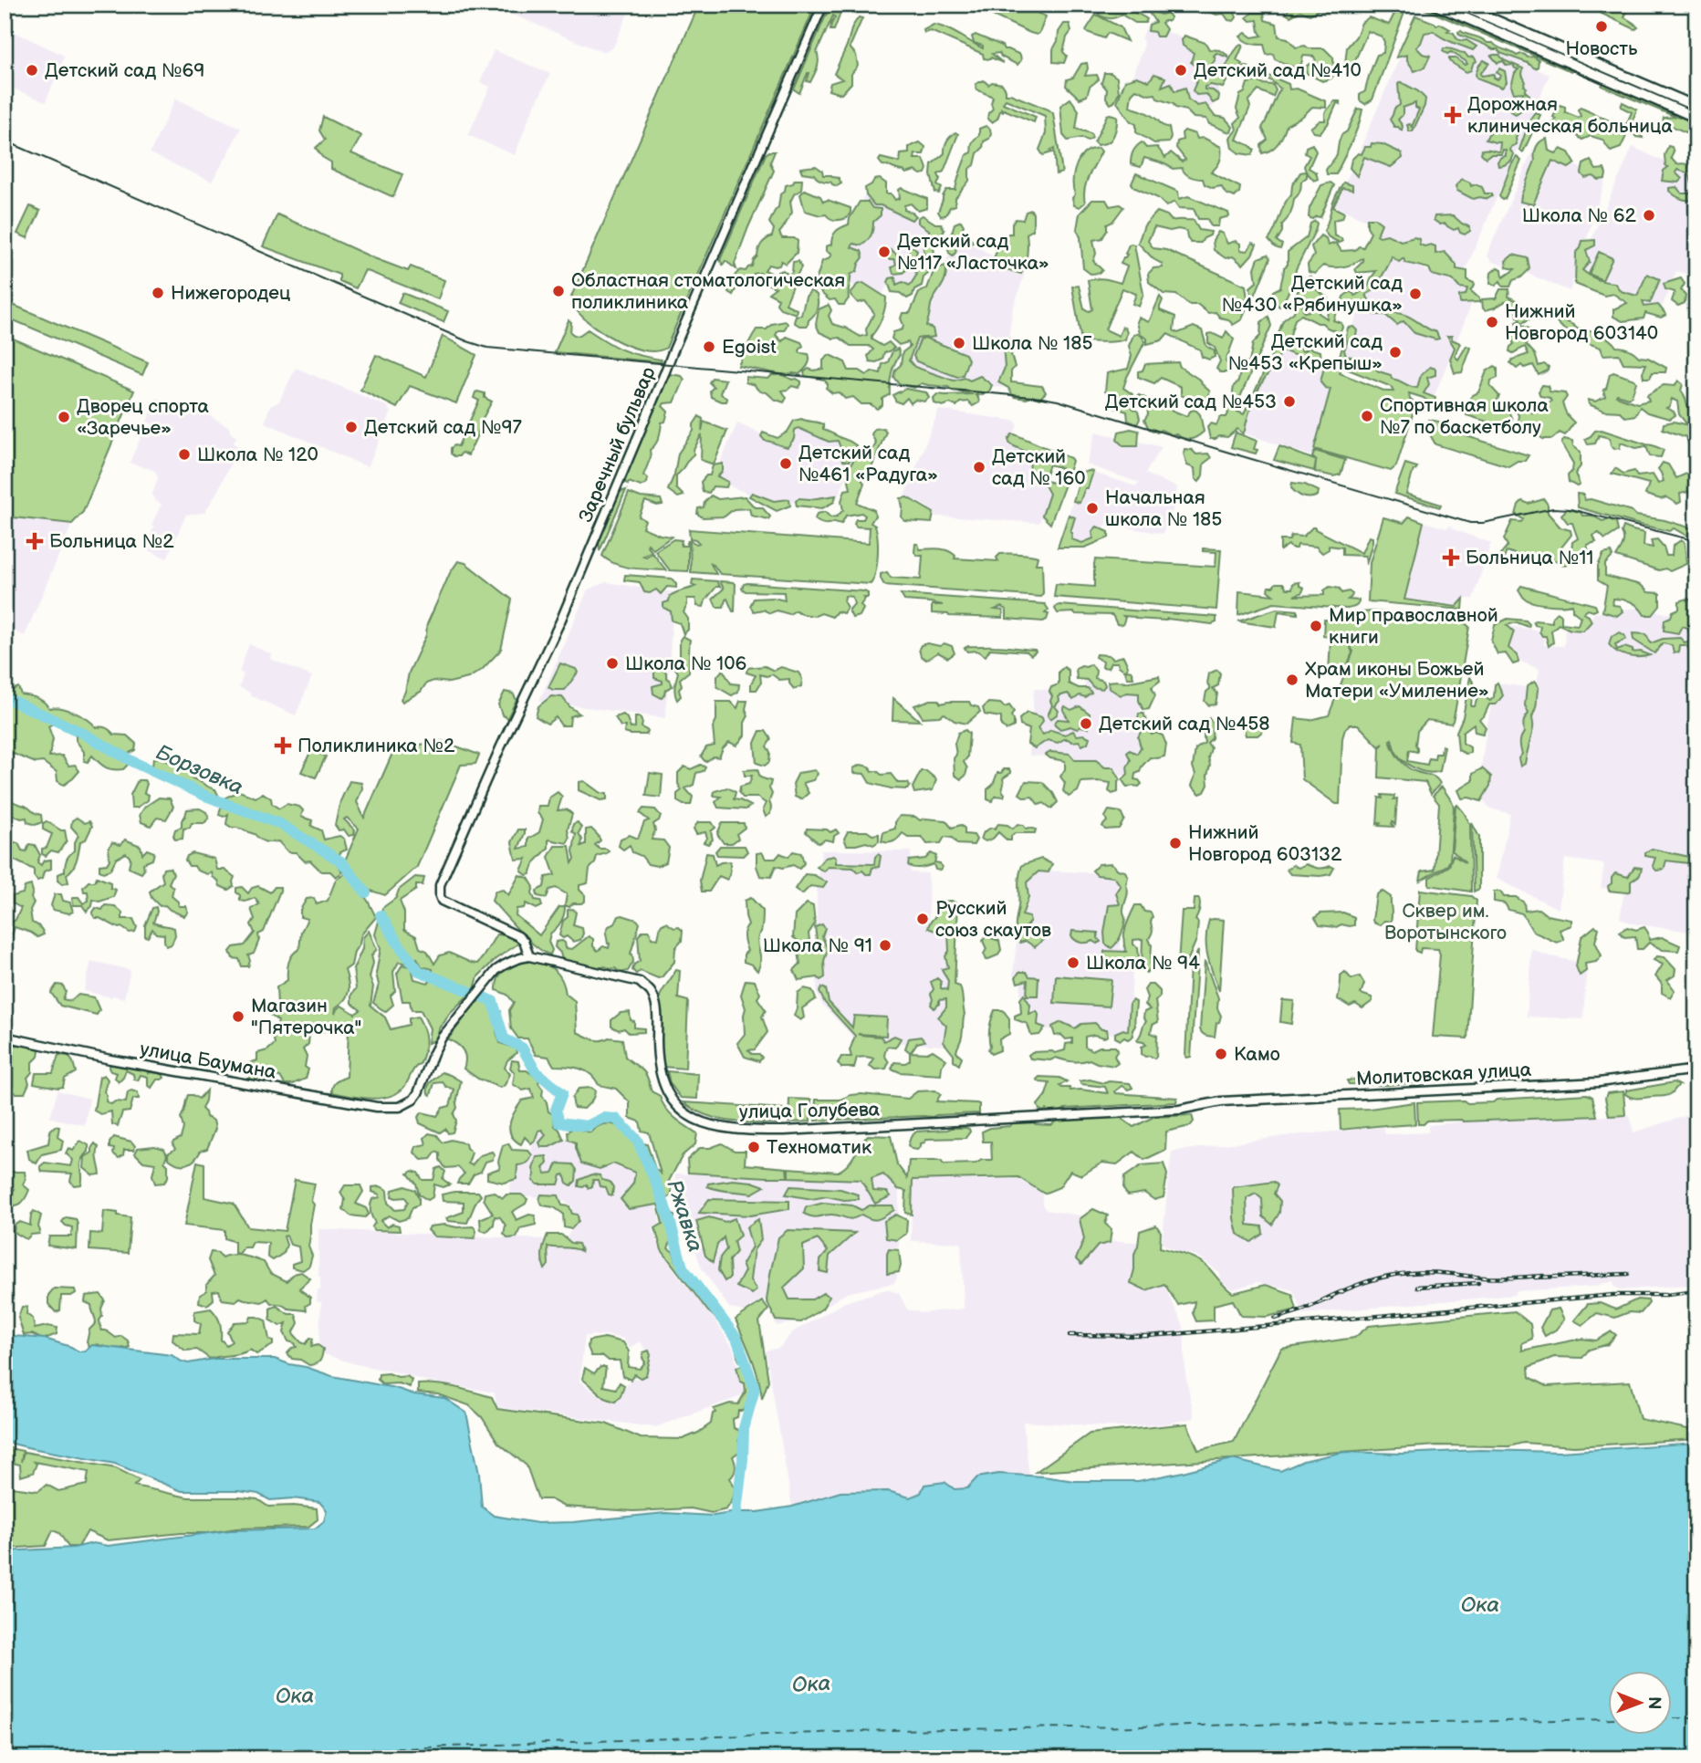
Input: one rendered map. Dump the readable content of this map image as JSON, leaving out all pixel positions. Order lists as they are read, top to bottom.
{
  "streets": {
    "street": [
      "Заречный бульвар",
      "улица Баумана",
      "Молитовская улица",
      "улица Голубева"
    ]
  },
  "crossings": [
    ["Заречный бульвар", "улица Баумана"],
    ["Заречный бульвар", "улица Голубева"],
    ["улица Баумана", "улица Голубева"],
    ["Молитовская улица", "улица Голубева"]
  ],
  "water": ["Борзовка", "Ржавка", "Ока"],
  "parks": ["Сквер им. Воротынского"],
  "places": {
    "other": [
      "Новость",
      "Детский сад №69",
      "Детский сад №410",
      "Школа № 62",
      "Детский сад №117 «Ласточка»",
      "Областная стоматологическая поликлиника",
      "Нижегородец",
      "Детский сад №430 «Рябинушка»",
      "Нижний Новгород 603140",
      "Школа № 185",
      "Egoist",
      "Детский сад №453 «Крепыш»",
      "Детский сад №453",
      "Спортивная школа №7 по баскетболу",
      "Дворец спорта «Заречье»",
      "Детский сад №97",
      "Школа № 120",
      "Детский сад №461 «Радуга»",
      "Детский сад № 160",
      "Начальная школа № 185",
      "Мир православной книги",
      "Школа № 106",
      "Храм иконы Божьей Матери «Умиление»",
      "Детский сад №458",
      "Нижний Новгород 603132",
      "Русский союз скаутов",
      "Школа № 91",
      "Школа № 94",
      "Магазин \"Пятерочка\"",
      "Камо",
      "Техноматик"
    ],
    "health": [
      "Дорожная клиническая больница",
      "Больница №2",
      "Больница №11",
      "Поликлиника №2"
    ]
  },
  "north": "right"
}
